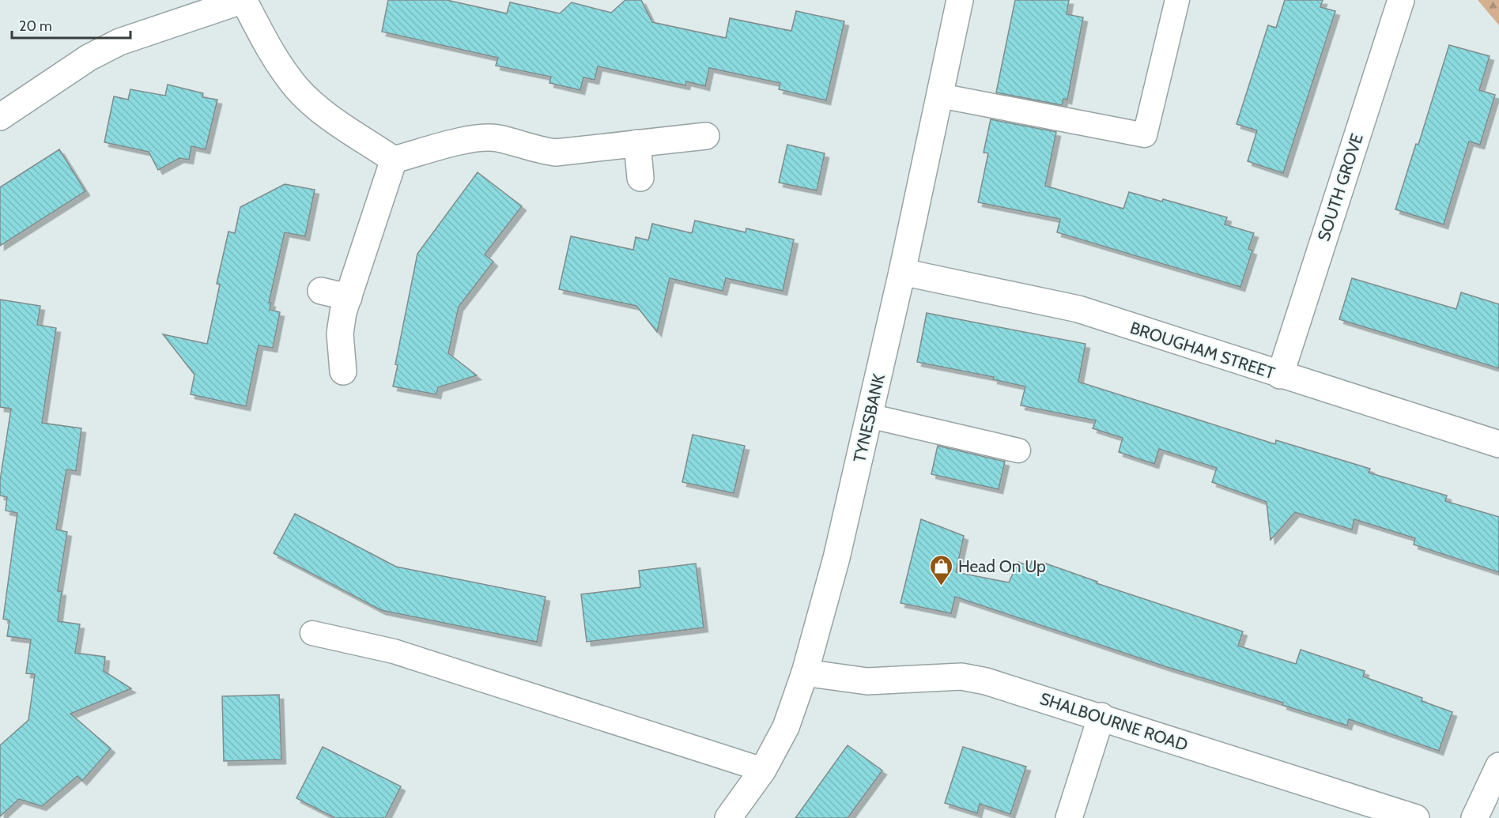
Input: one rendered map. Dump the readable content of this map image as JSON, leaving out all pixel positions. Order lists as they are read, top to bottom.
{
  "streets": {
    "street": [
      "SOUTH GROVE",
      "BROUGHAM STREET",
      "TYNESBANK",
      "SHALBOURNE ROAD"
    ]
  },
  "crossings": [
    ["SOUTH GROVE", "BROUGHAM STREET"],
    ["BROUGHAM STREET", "TYNESBANK"],
    ["TYNESBANK", "SHALBOURNE ROAD"]
  ],
  "places": {
    "shop": ["Head On Up"]
  },
  "scale_bar": "20 m"
}
